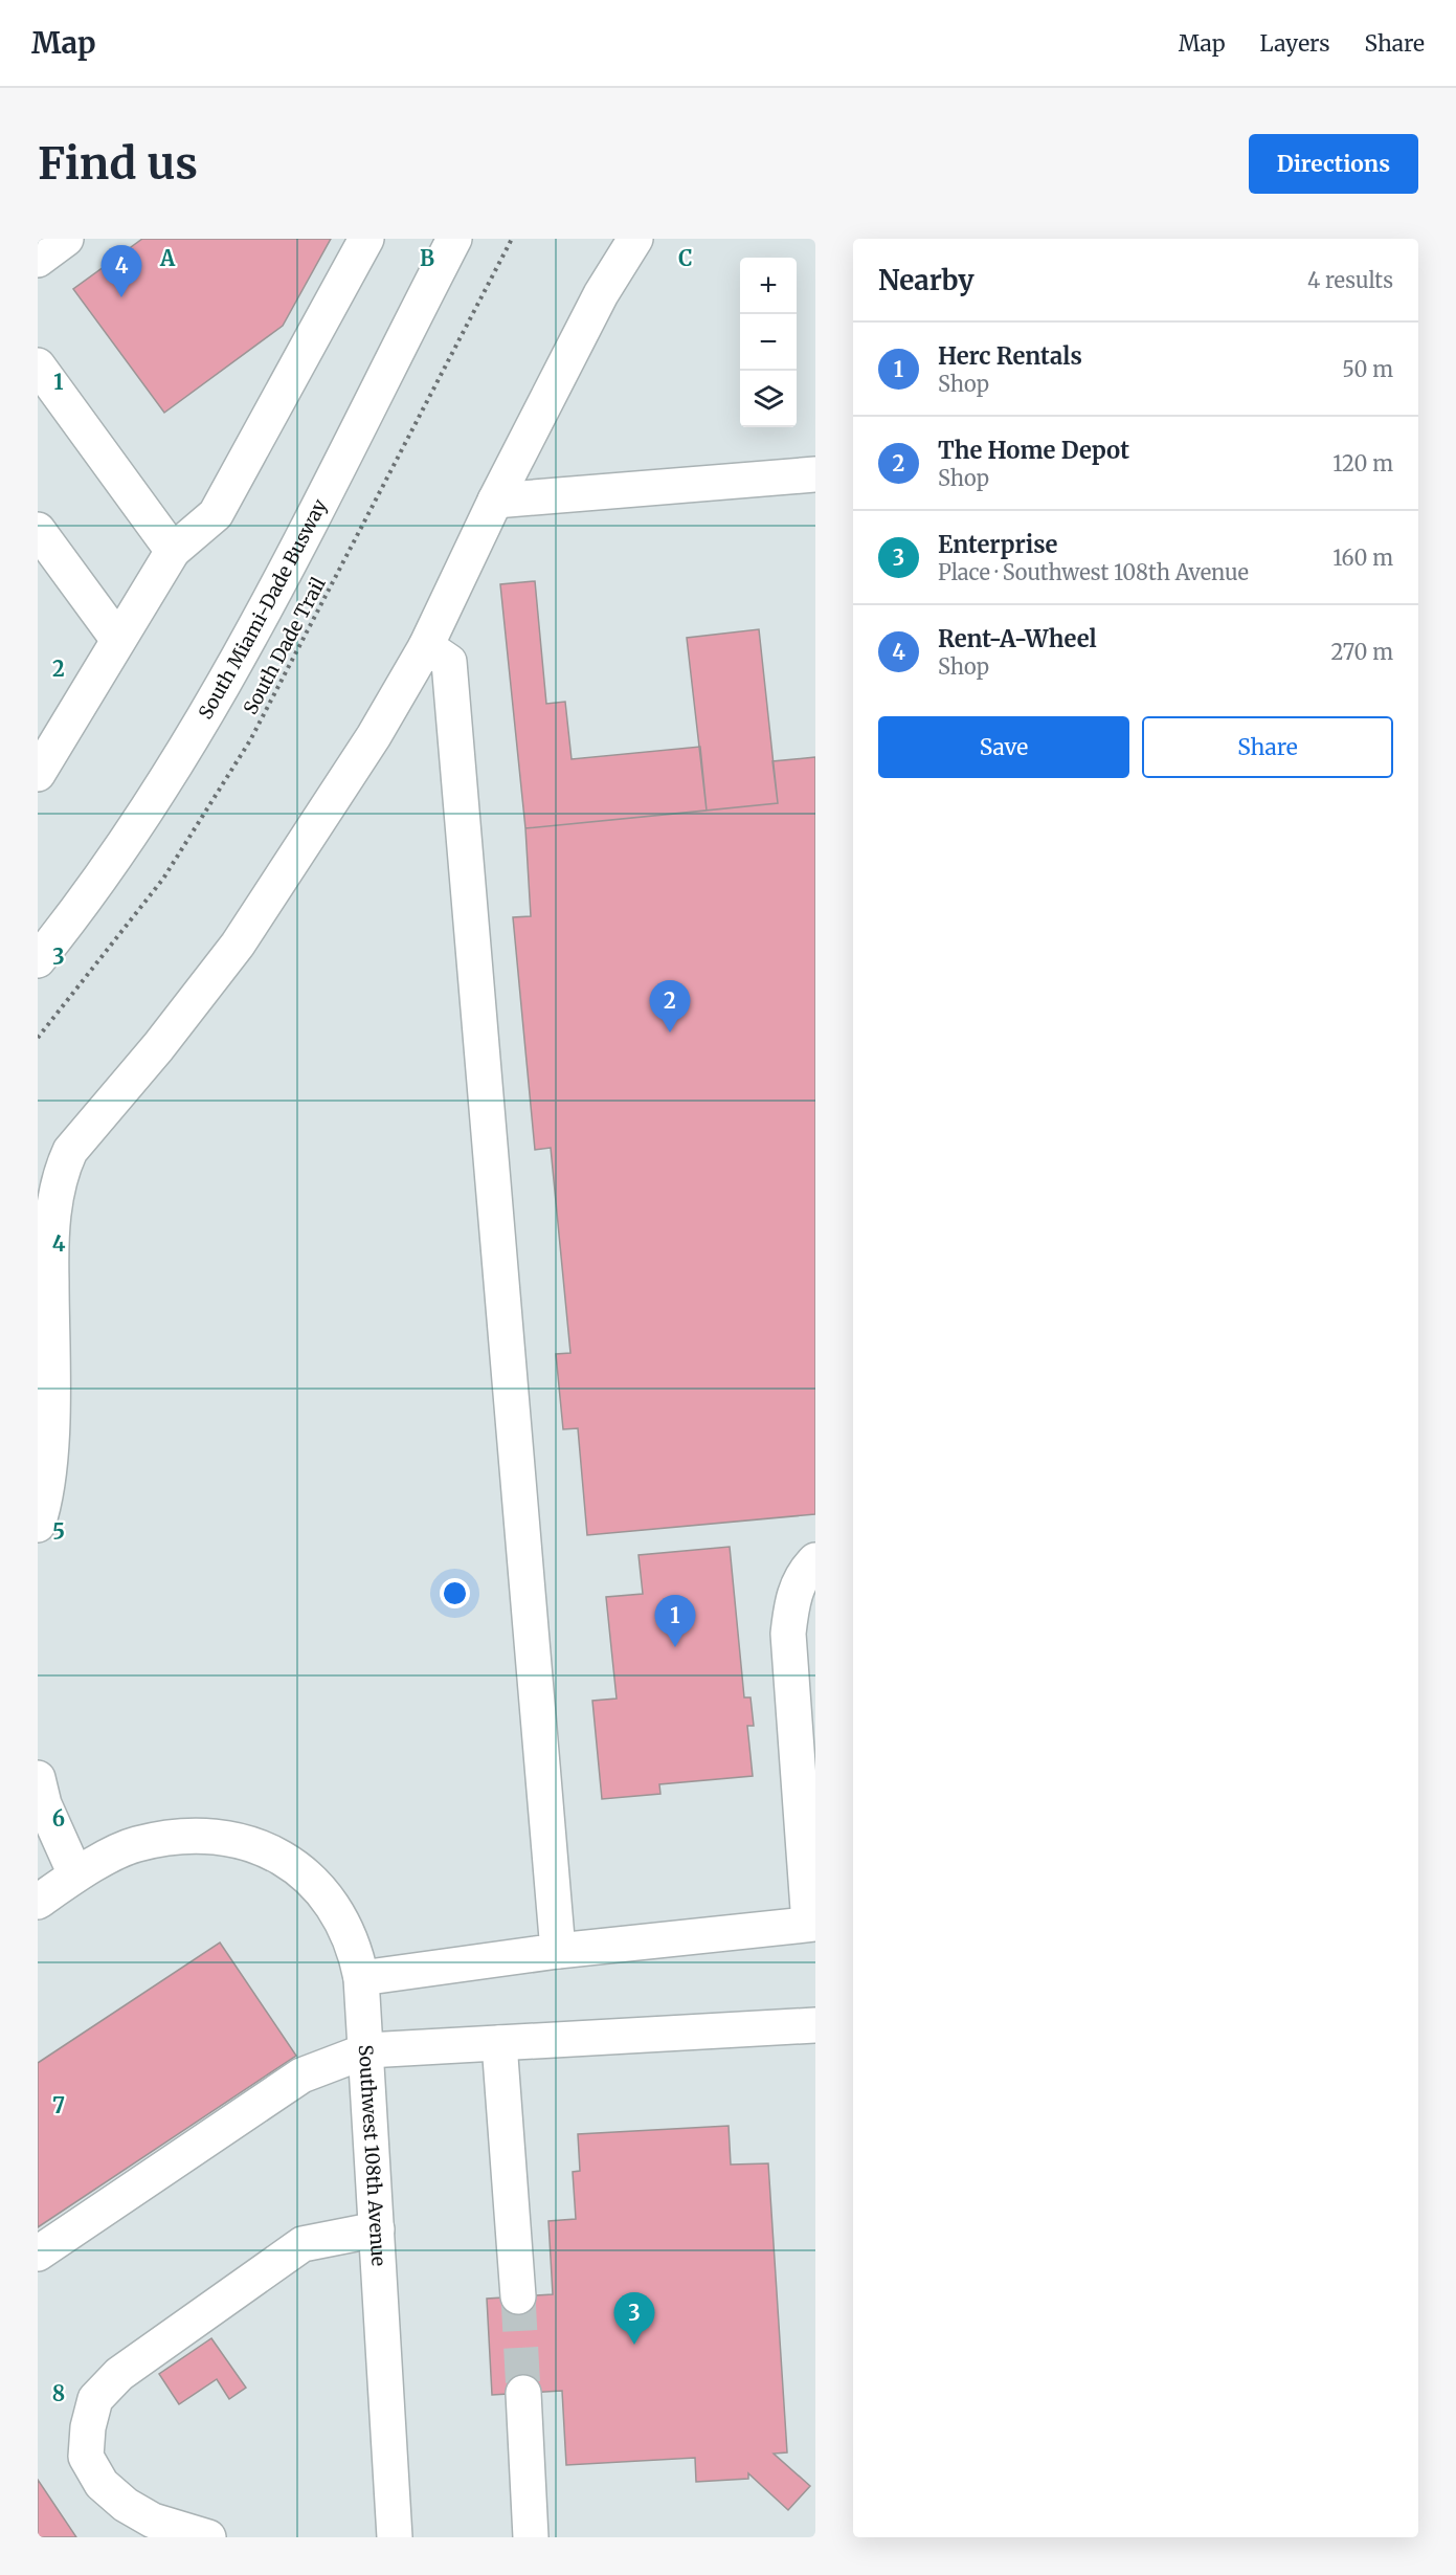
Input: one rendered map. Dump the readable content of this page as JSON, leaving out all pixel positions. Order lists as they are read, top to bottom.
{
  "streets": {
    "street": ["South Miami-Dade Busway", "Southwest 108th Avenue"],
    "path": ["South Dade Trail"]
  },
  "page": {
    "header": "Map",
    "nav": ["Map", "Layers", "Share"],
    "buttons": [
      "Directions",
      ["Save", "Share"]
    ],
    "title": "Find us",
    "heading": ["Nearby", "4 results"],
    "pins": [
      "4",
      "2",
      "1",
      "3"
    ],
    "map_buttons": ["+", "−"],
    "list": [
      {
        "mark": "1",
        "name": "Herc Rentals",
        "note": "Shop",
        "value": "50 m"
      },
      {
        "mark": "2",
        "name": "The Home Depot",
        "note": "Shop",
        "value": "120 m"
      },
      {
        "mark": "3",
        "name": "Enterprise",
        "note": "Place · Southwest 108th Avenue",
        "value": "160 m"
      },
      {
        "mark": "4",
        "name": "Rent-A-Wheel",
        "note": "Shop",
        "value": "270 m"
      }
    ]
  },
  "grid": {
    "columns": ["A", "B", "C"],
    "rows": [
      "1",
      "2",
      "3",
      "4",
      "5",
      "6",
      "7",
      "8"
    ]
  }
}
